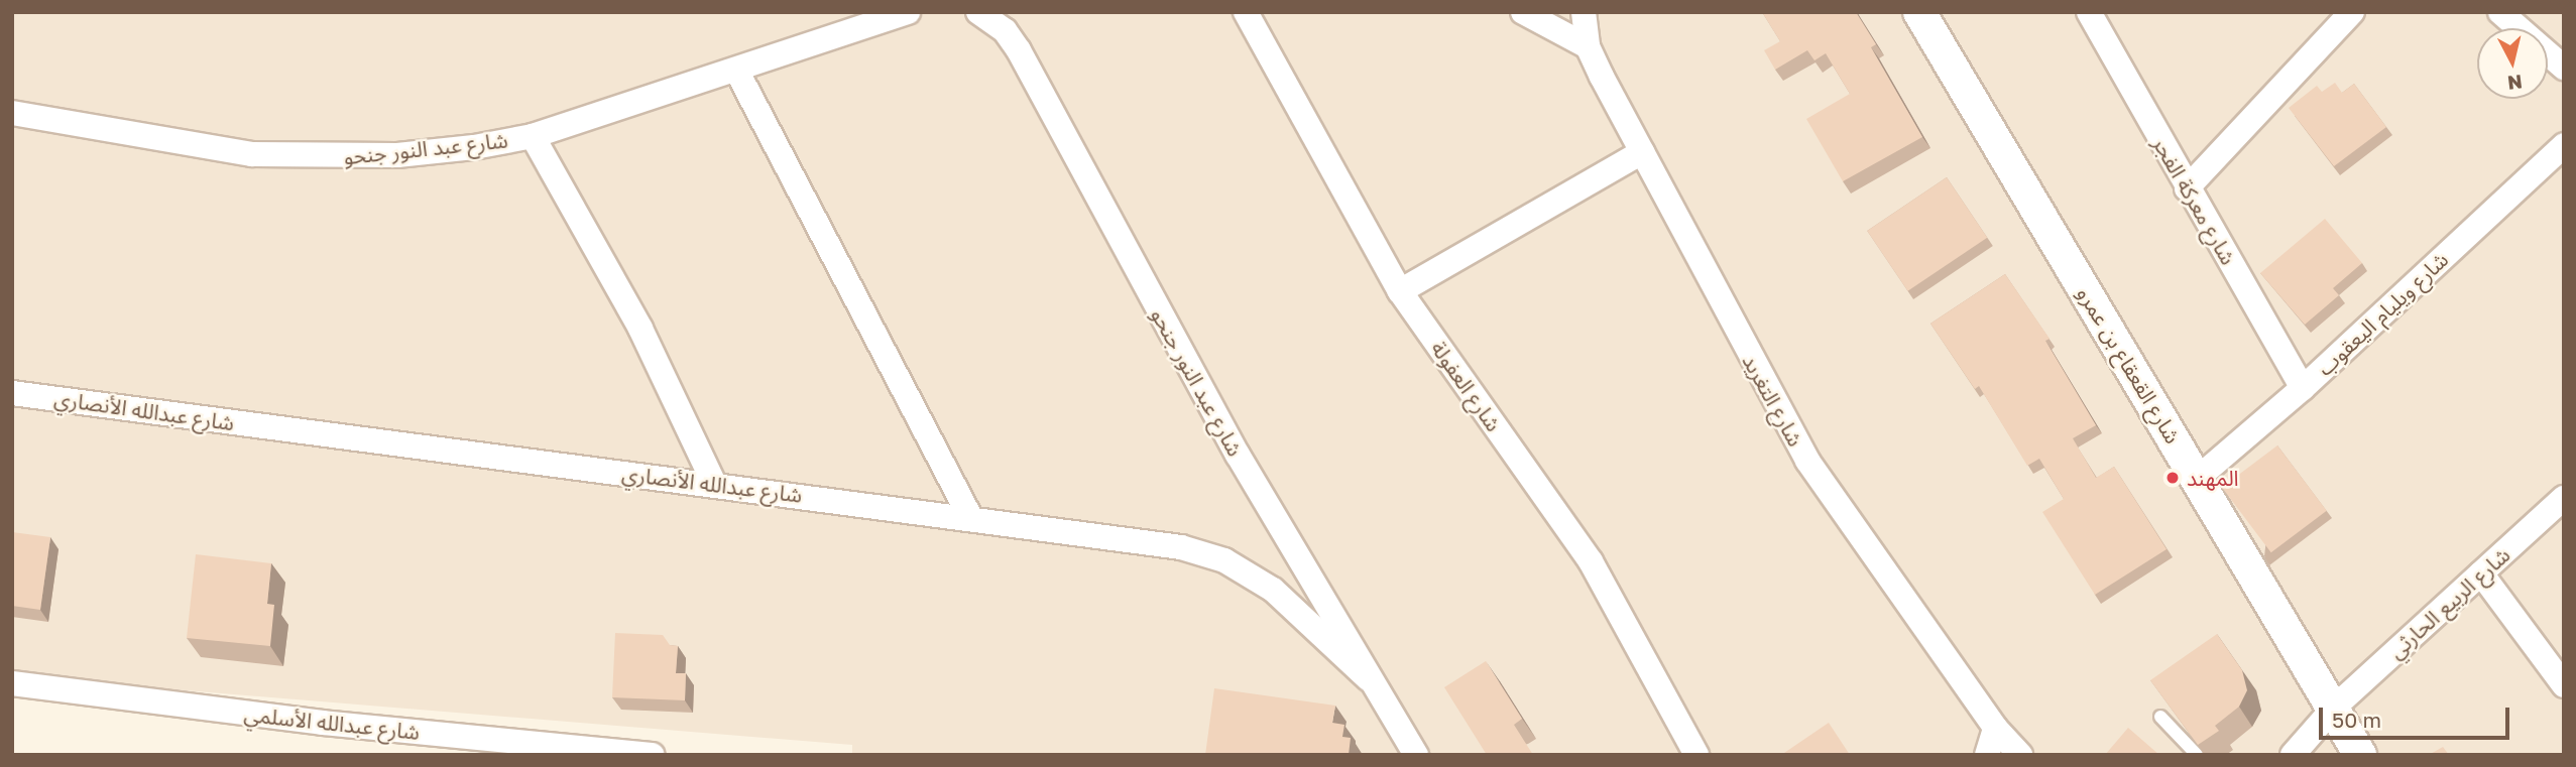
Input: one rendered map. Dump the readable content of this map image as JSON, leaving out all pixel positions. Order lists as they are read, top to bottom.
{
  "streets": {
    "street": [
      "شارع عبد النور جنحو",
      "شارع معركة الفجر",
      "شارع ويليام اليعقوب",
      "شارع القعقاع بن عمرو",
      "شارع العفولة",
      "شارع التغريد",
      "شارع عبدالله الأنصاري",
      "شارع الربيع الحارثي",
      "شارع عبدالله الأسلمي"
    ]
  },
  "crossings": [
    ["شارع عبد النور جنحو", "شارع عبدالله الأنصاري"],
    ["شارع معركة الفجر", "شارع ويليام اليعقوب"],
    ["شارع ويليام اليعقوب", "شارع القعقاع بن عمرو"],
    ["شارع القعقاع بن عمرو", "شارع الربيع الحارثي"]
  ],
  "places": ["المهند"],
  "scale_bar": "50 m",
  "north": "bottom"
}
